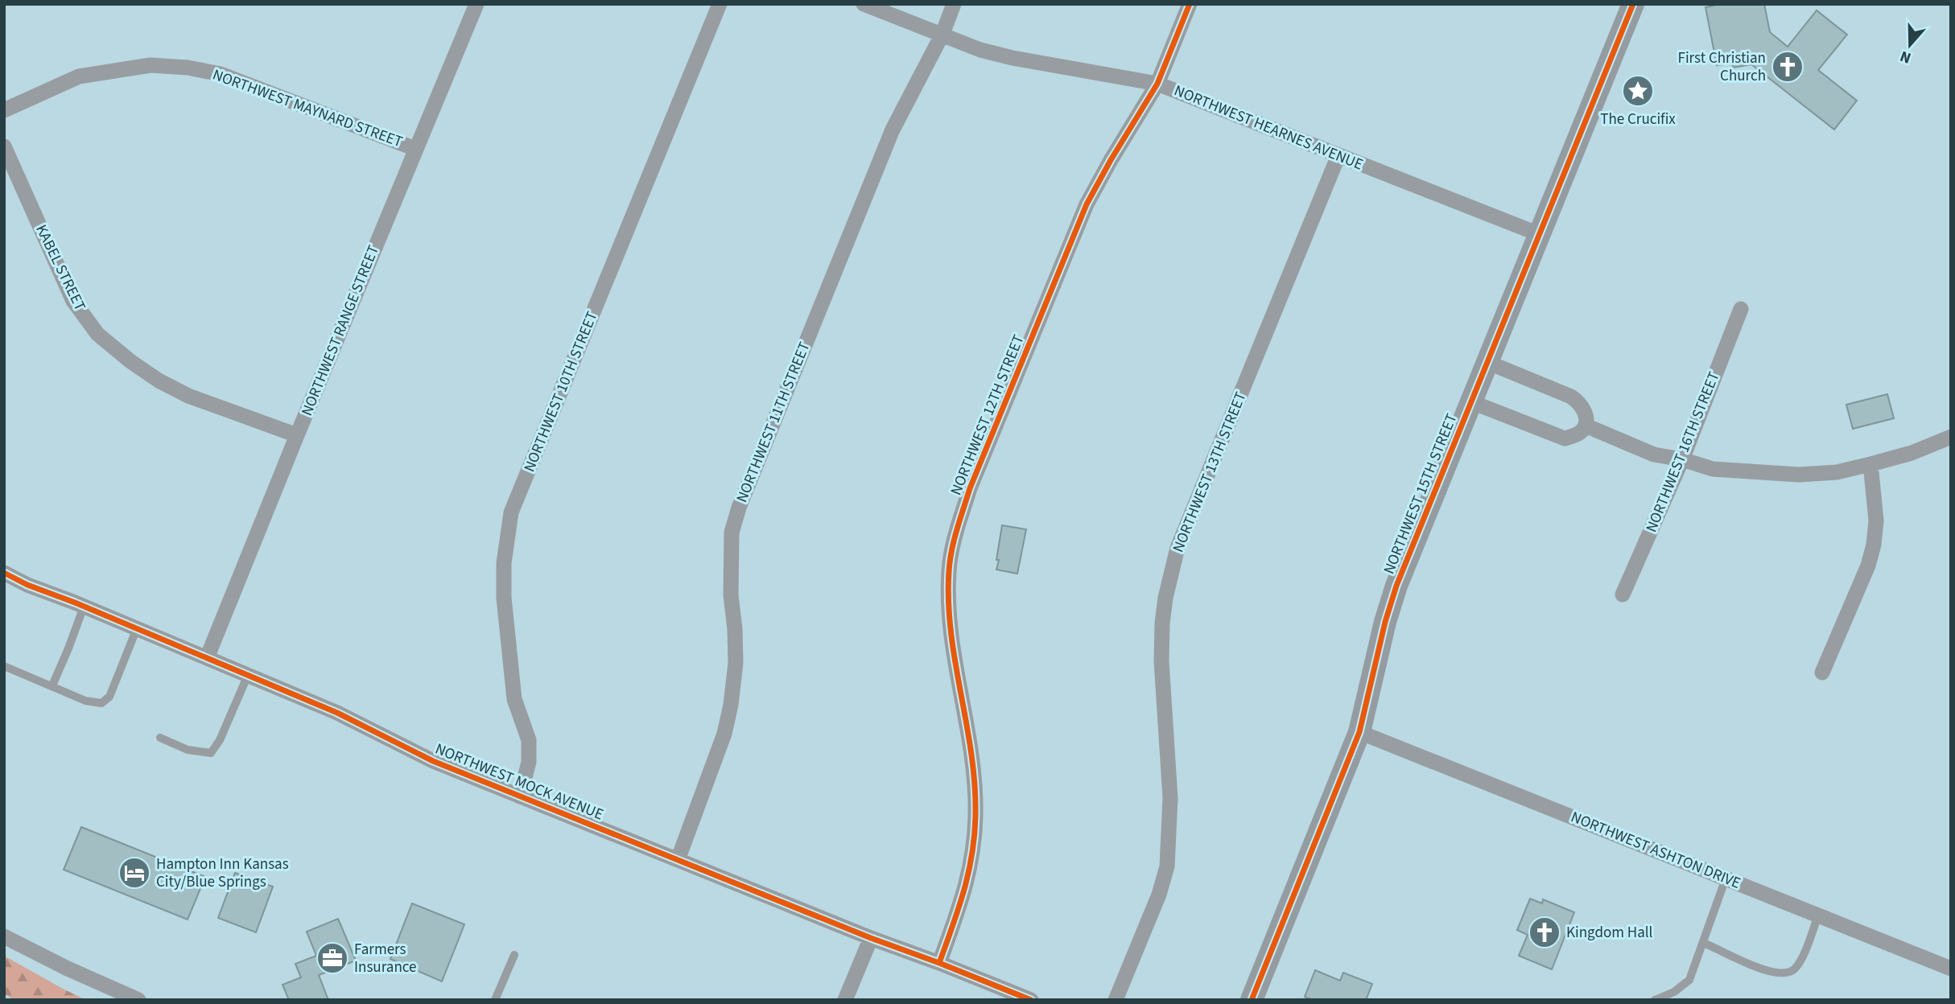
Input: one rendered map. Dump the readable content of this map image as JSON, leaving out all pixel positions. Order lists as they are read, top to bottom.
{
  "streets": {
    "street": [
      "NORTHWEST MAYNARD STREET",
      "NORTHWEST HEARNES AVENUE",
      "KABEL STREET",
      "NORTHWEST RANGE STREET",
      "NORTHWEST 10TH STREET",
      "NORTHWEST 12TH STREET",
      "NORTHWEST 11TH STREET",
      "NORTHWEST 16TH STREET",
      "NORTHWEST 13TH STREET",
      "NORTHWEST 15TH STREET",
      "NORTHWEST MOCK AVENUE",
      "NORTHWEST ASHTON DRIVE"
    ]
  },
  "crossings": [
    ["NORTHWEST MAYNARD STREET", "NORTHWEST RANGE STREET"],
    ["NORTHWEST HEARNES AVENUE", "NORTHWEST 12TH STREET"],
    ["NORTHWEST HEARNES AVENUE", "NORTHWEST 11TH STREET"],
    ["NORTHWEST HEARNES AVENUE", "NORTHWEST 13TH STREET"],
    ["NORTHWEST HEARNES AVENUE", "NORTHWEST 15TH STREET"],
    ["KABEL STREET", "NORTHWEST RANGE STREET"],
    ["NORTHWEST RANGE STREET", "NORTHWEST MOCK AVENUE"],
    ["NORTHWEST 10TH STREET", "NORTHWEST MOCK AVENUE"],
    ["NORTHWEST 12TH STREET", "NORTHWEST MOCK AVENUE"],
    ["NORTHWEST 11TH STREET", "NORTHWEST MOCK AVENUE"],
    ["NORTHWEST 15TH STREET", "NORTHWEST ASHTON DRIVE"]
  ],
  "places": {
    "church": ["First Christian Church", "Kingdom Hall"],
    "place": ["The Crucifix"],
    "hotel": ["Hampton Inn Kansas City/Blue Springs"],
    "office": ["Farmers Insurance"]
  },
  "north": "bottom"
}
